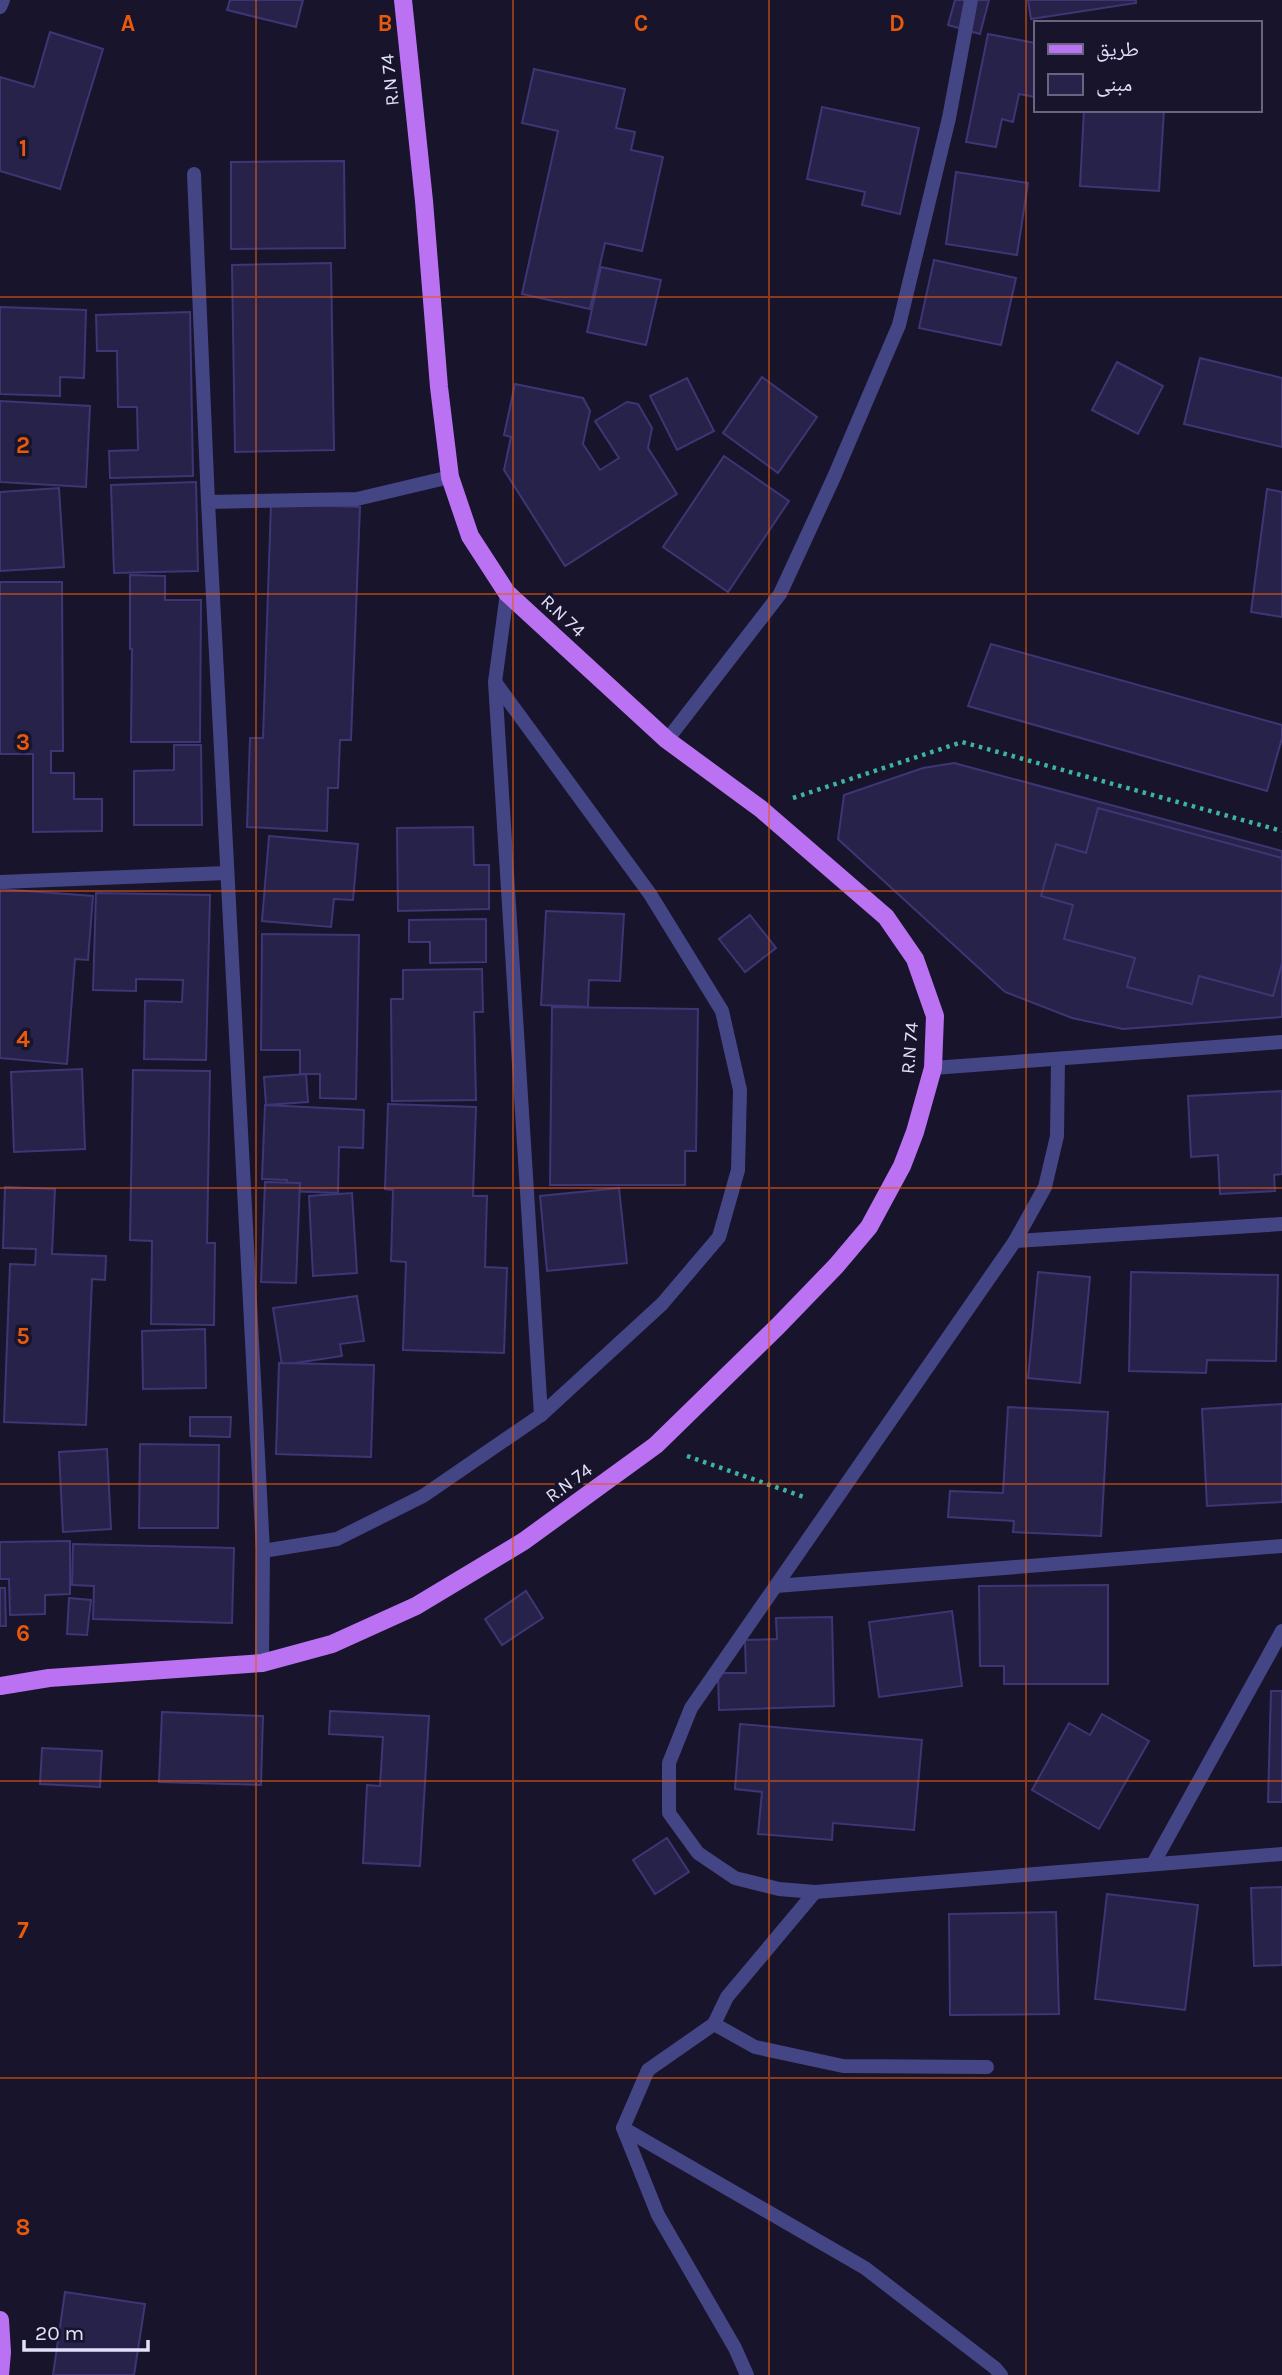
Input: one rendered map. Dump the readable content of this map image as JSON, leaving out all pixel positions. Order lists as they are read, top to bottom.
{
  "streets": {
    "main road": ["R.N 74"]
  },
  "legend": ["طريق", "مبنى"],
  "scale_bar": "20 m",
  "grid": {
    "columns": [
      "A",
      "B",
      "C",
      "D"
    ],
    "rows": [
      "1",
      "2",
      "3",
      "4",
      "5",
      "6",
      "7",
      "8"
    ]
  }
}
